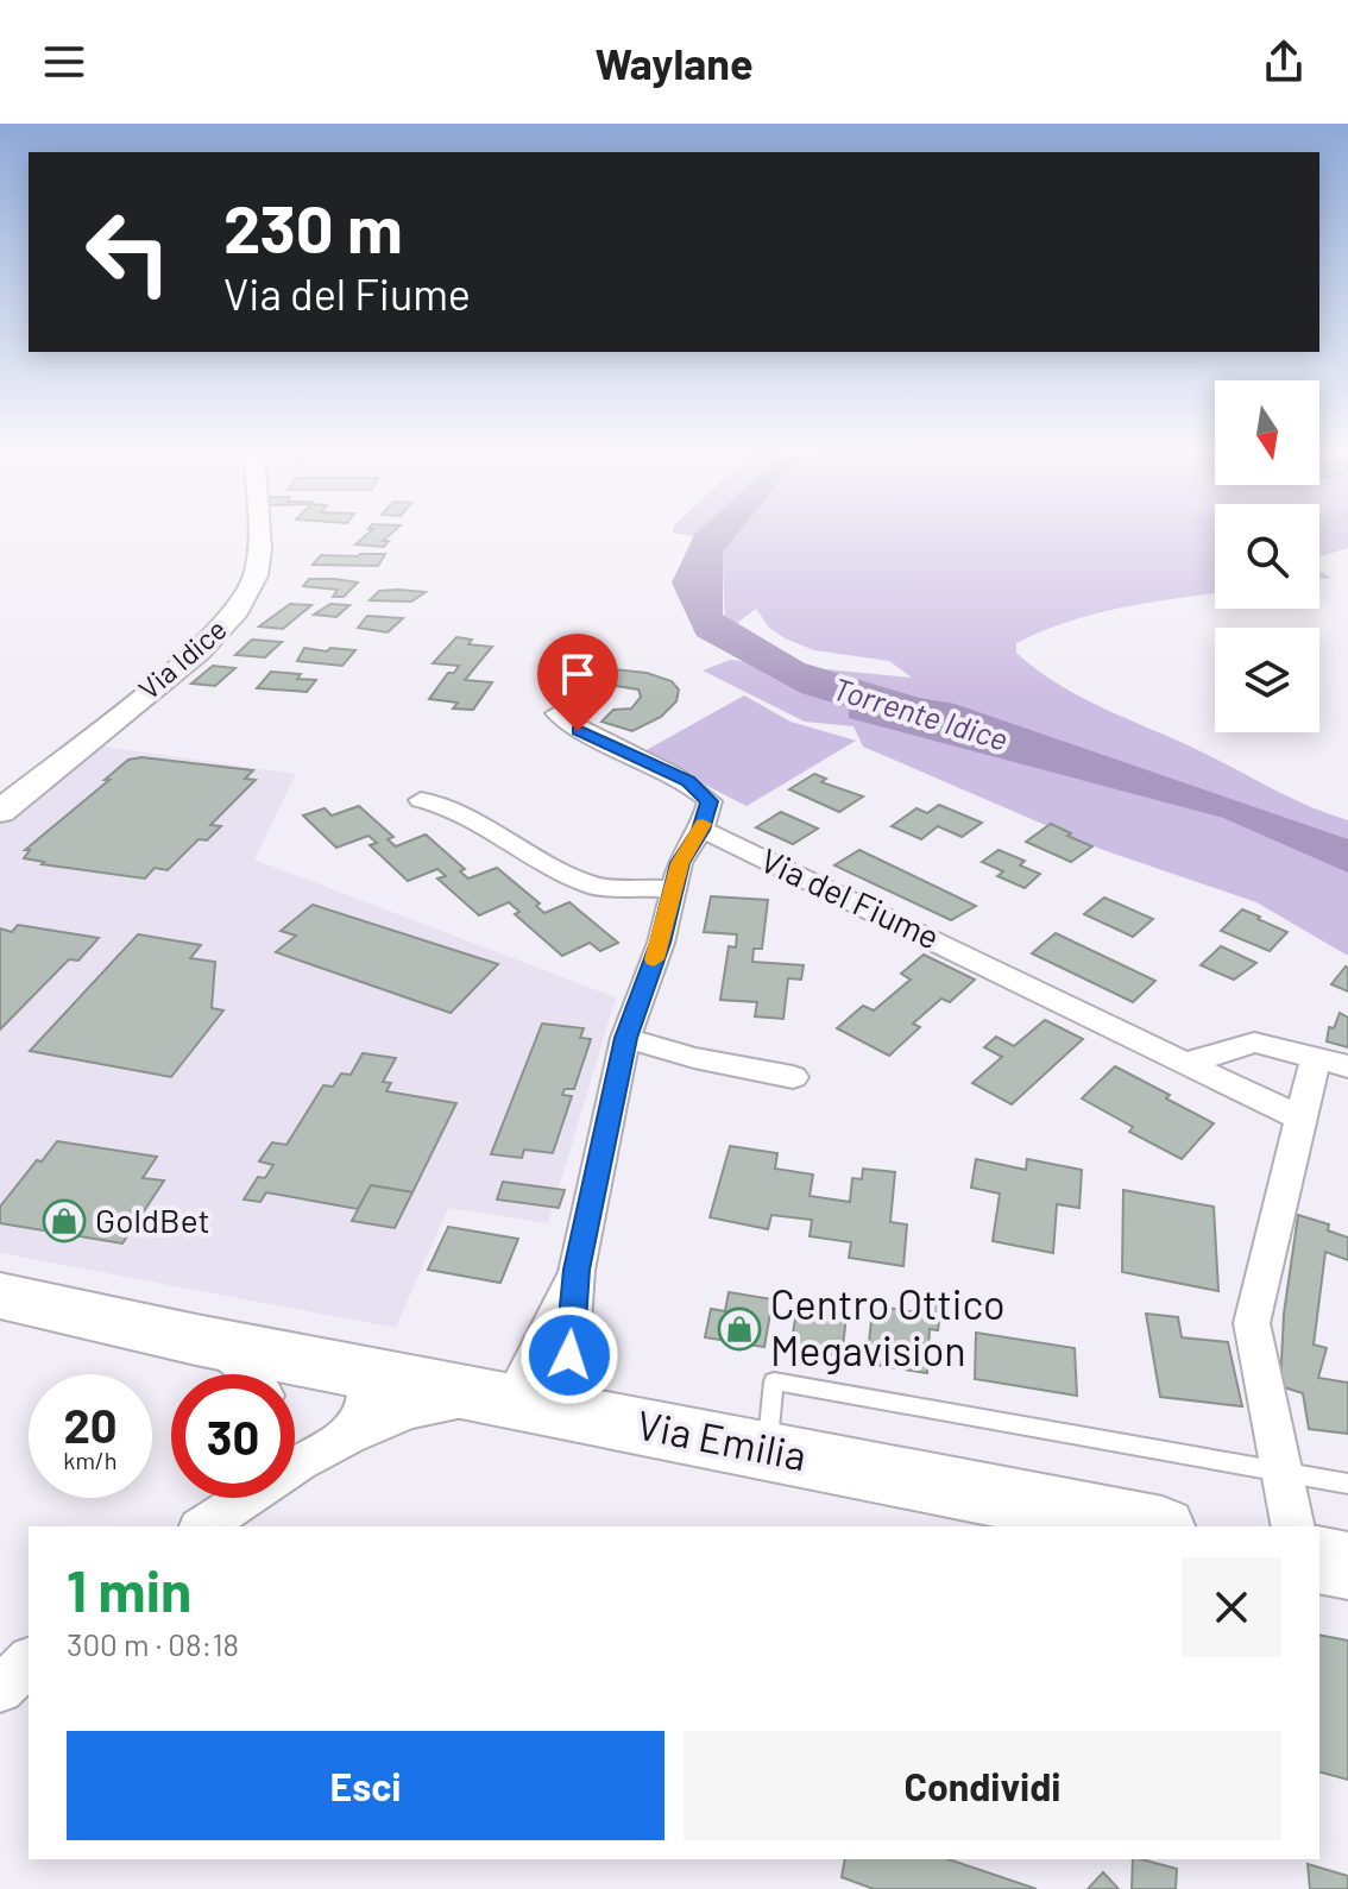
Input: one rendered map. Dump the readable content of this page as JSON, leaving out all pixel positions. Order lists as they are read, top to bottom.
{
  "streets": {
    "main road": ["Via Idice", "Via Emilia"],
    "street": ["Via del Fiume"]
  },
  "water": ["Torrente Idice"],
  "places": {
    "shop": ["GoldBet", "Centro Ottico Megavision"]
  },
  "north": "bottom",
  "page": {
    "header": "Waylane",
    "turn": ["230 m", "Via del Fiume"],
    "speed": "20 km/h",
    "limit": "30",
    "heading": ["1 min", "300 m · 08:18"],
    "buttons": ["Esci", "Condividi"]
  }
}
